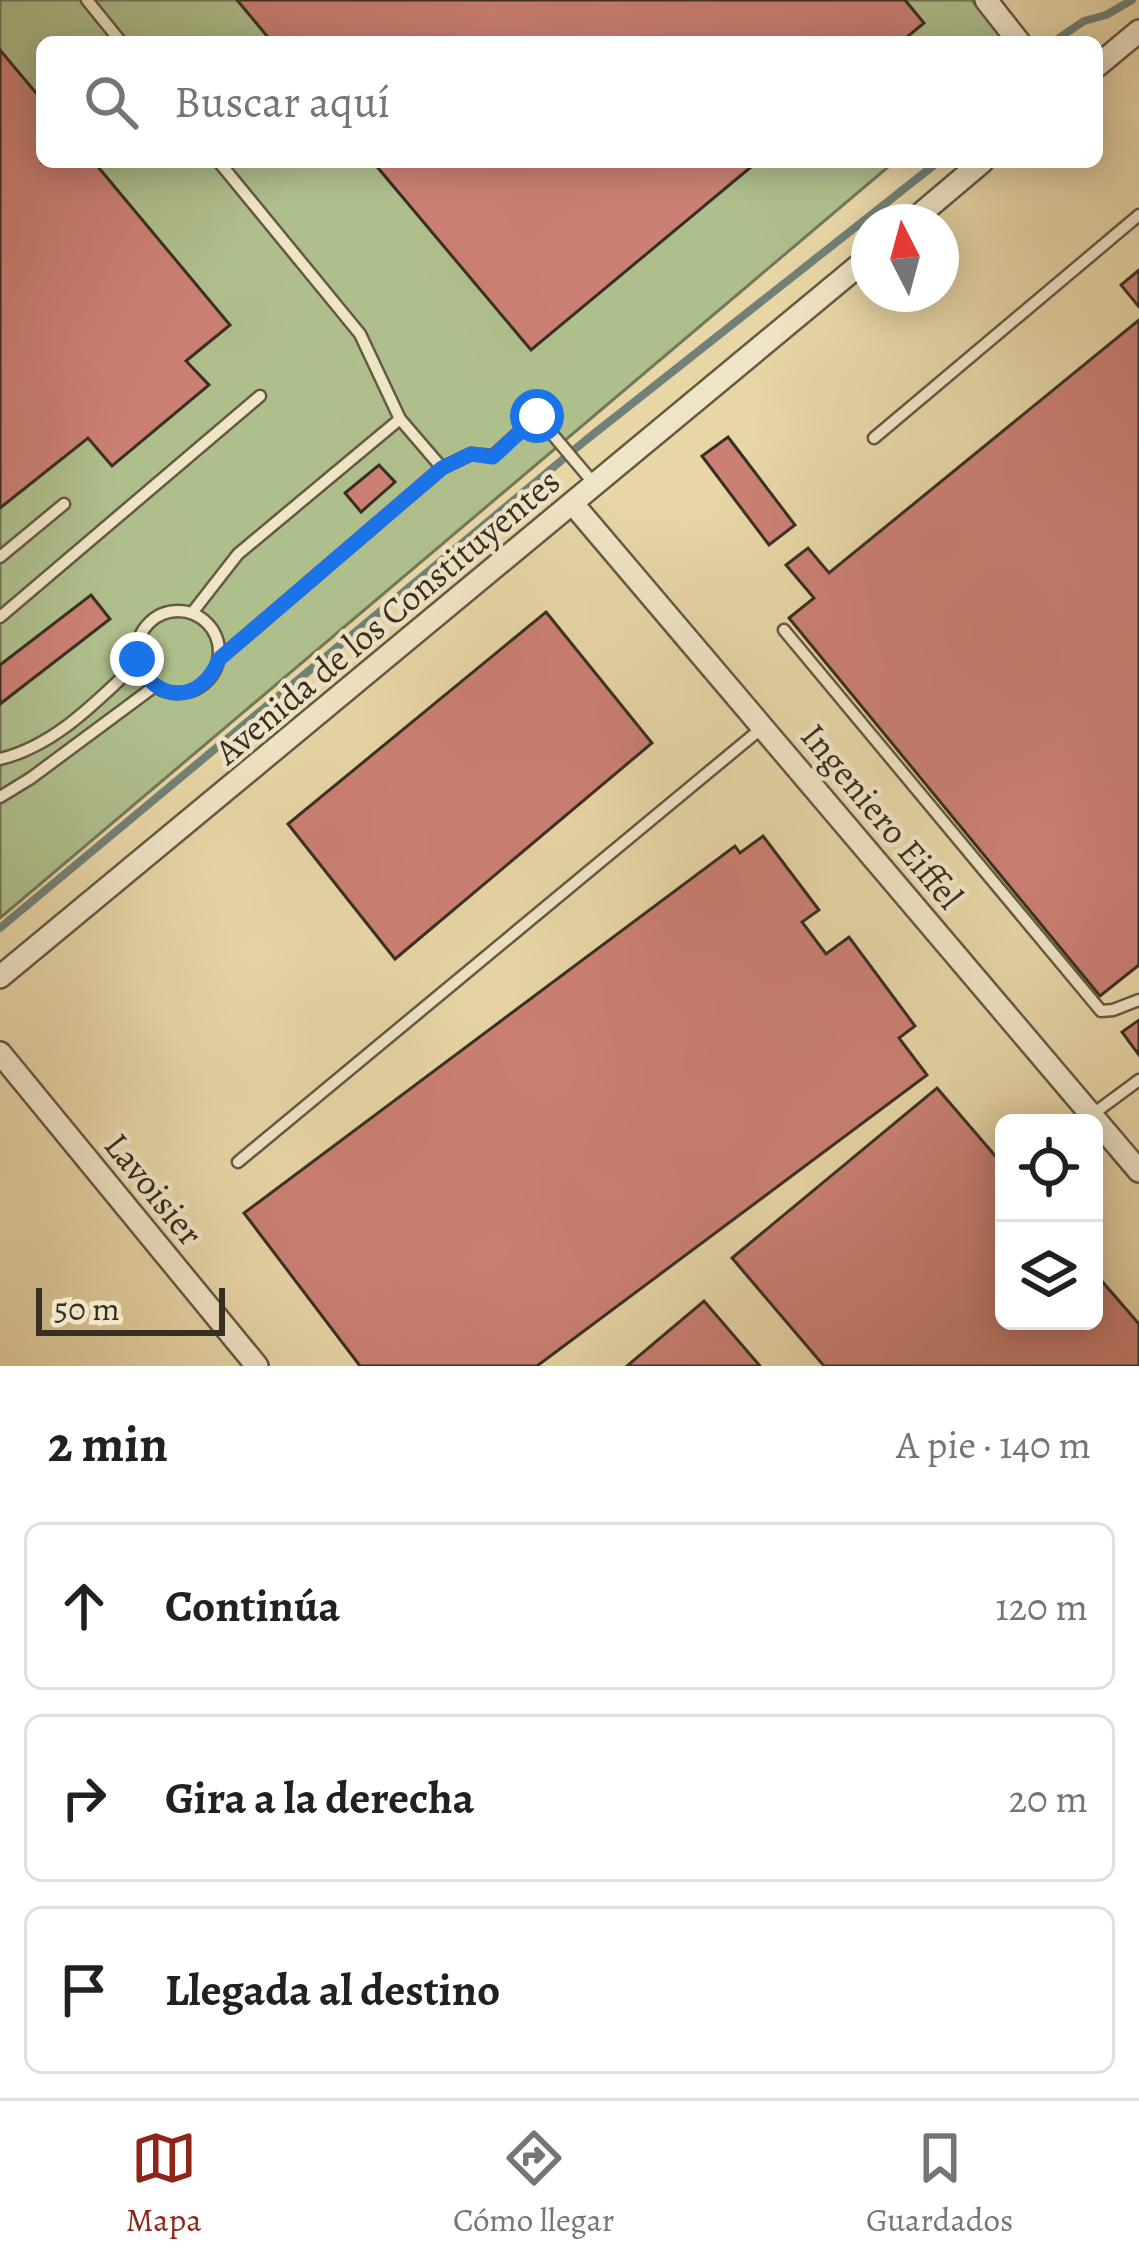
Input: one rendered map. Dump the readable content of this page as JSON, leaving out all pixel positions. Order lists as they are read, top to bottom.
{
  "streets": {
    "street": ["Avenida de los Constituyentes", "Ingeniero Eiffel", "Lavoisier"]
  },
  "crossings": [
    ["Avenida de los Constituyentes", "Ingeniero Eiffel"]
  ],
  "scale_bar": "50 m",
  "north": "top",
  "page": {
    "search": "Buscar aquí",
    "scale": "50 m",
    "heading": ["2 min", "A pie · 140 m"],
    "list": [
      ["Continúa", "120 m"],
      ["Gira a la derecha", "20 m"],
      "Llegada al destino"
    ],
    "nav": ["Mapa", "Cómo llegar", "Guardados"]
  }
}
